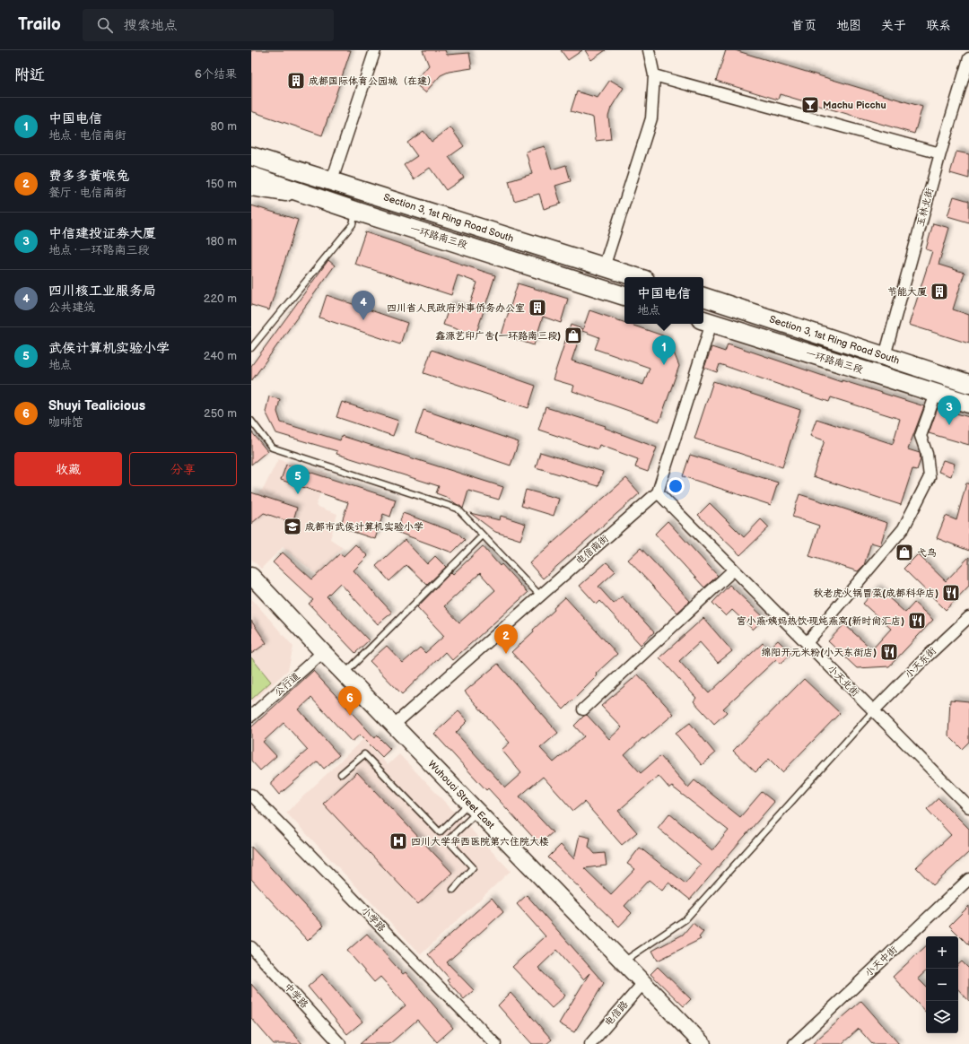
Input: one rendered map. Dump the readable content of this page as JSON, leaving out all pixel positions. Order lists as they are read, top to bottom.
{
  "streets": {
    "main road": ["Section 3, 1st Ring Road South", "一环路南三段"],
    "street": [
      "玉林北街",
      "电信南街",
      "小天东街",
      "小天北街",
      "公行道",
      "Wuhouci Street East",
      "小学路",
      "小天中街",
      "中学路",
      "电信路"
    ]
  },
  "crossings": [
    ["玉林北街", "Section 3, 1st Ring Road South"],
    ["电信南街", "小天北街"],
    ["电信南街", "Wuhouci Street East"],
    ["小天东街", "小天北街"],
    ["公行道", "Wuhouci Street East"],
    ["Wuhouci Street East", "电信路"]
  ],
  "places": {
    "building": ["成都国际体育公园城（在建）", "节能大厦", "四川省人民政府外事侨务办公室"],
    "bar": ["Machu Picchu"],
    "shop": ["鑫源艺印广告(一环路南三段)", "弋鸟"],
    "school or university": ["成都市武侯计算机实验小学"],
    "restaurant": ["秋老虎火锅冒菜(成都科华店)", "宫小燕·姨妈热饮·现炖燕窝(新时尚汇店)", "绵阳开元米粉(小天东街店)"],
    "hospital": ["四川大学华西医院第六住院大楼"]
  },
  "page": {
    "header": "Trailo",
    "search": "搜索地点",
    "nav": [
      "首页",
      "地图",
      "关于",
      "联系"
    ],
    "heading": ["附近", "6个结果"],
    "list": [
      {
        "mark": "1",
        "name": "中国电信",
        "note": "地点 · 电信南街",
        "value": "80 m"
      },
      {
        "mark": "2",
        "name": "费多多黄喉兔",
        "note": "餐厅 · 电信南街",
        "value": "150 m"
      },
      {
        "mark": "3",
        "name": "中信建投证券大厦",
        "note": "地点 · 一环路南三段",
        "value": "180 m"
      },
      {
        "mark": "4",
        "name": "四川核工业服务局",
        "note": "公共建筑",
        "value": "220 m"
      },
      {
        "mark": "5",
        "name": "武侯计算机实验小学",
        "note": "地点",
        "value": "240 m"
      },
      {
        "mark": "6",
        "name": "Shuyi Tealicious",
        "note": "咖啡馆",
        "value": "250 m"
      }
    ],
    "popup": ["中国电信", "地点"],
    "pins": [
      "4",
      "1",
      "3",
      "5",
      "2",
      "6"
    ],
    "buttons": ["收藏", "分享"],
    "map_buttons": ["+", "−"]
  }
}
